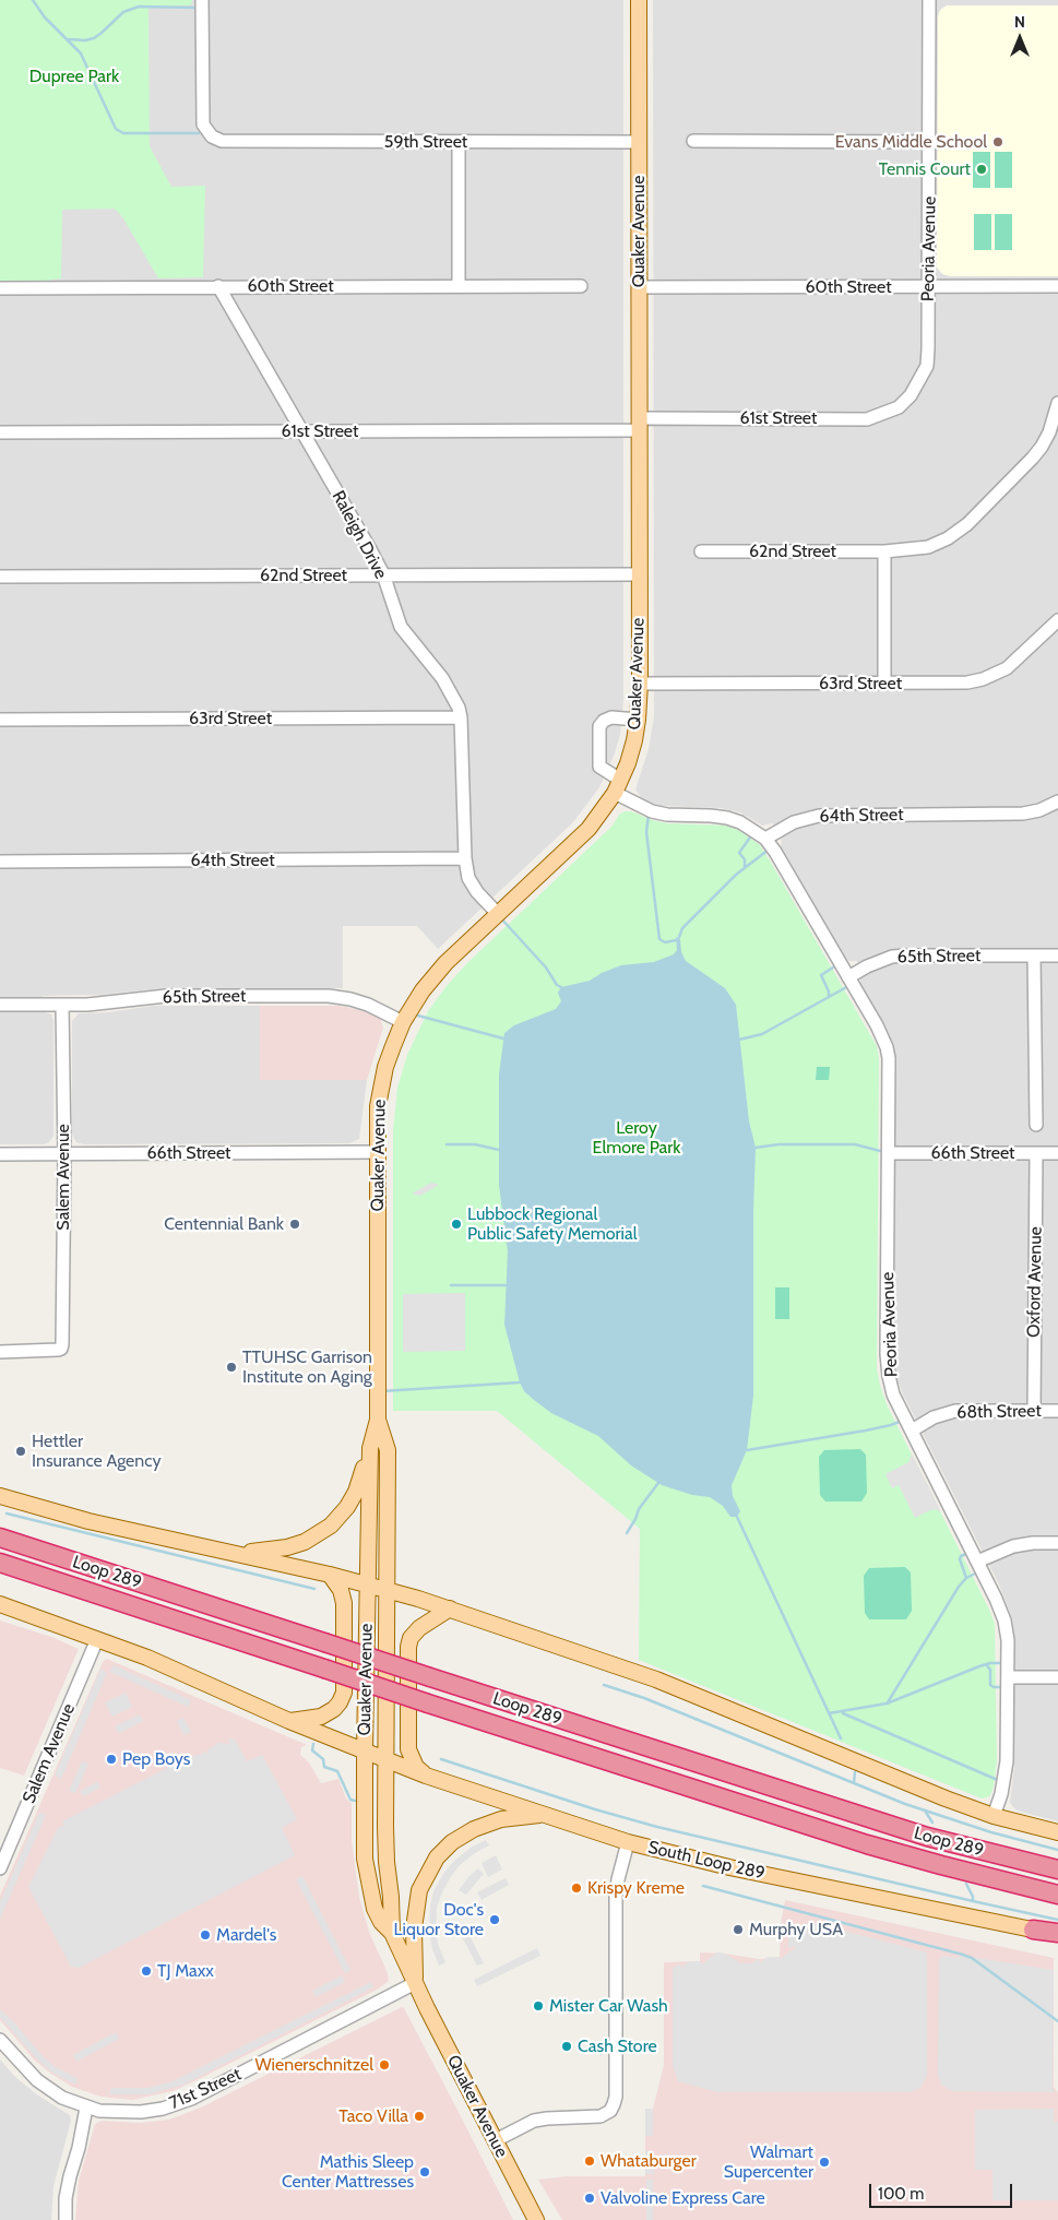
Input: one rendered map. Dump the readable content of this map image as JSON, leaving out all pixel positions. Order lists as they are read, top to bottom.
{
  "streets": {
    "highway": ["Loop 289"],
    "main road": ["Quaker Avenue", "South Loop 289"],
    "street": [
      "59th Street",
      "Peoria Avenue",
      "60th Street",
      "61st Street",
      "Raleigh Drive",
      "62nd Street",
      "63rd Street",
      "64th Street",
      "65th Street",
      "66th Street",
      "Salem Avenue",
      "Oxford Avenue",
      "68th Street",
      "71st Street"
    ]
  },
  "crossings": [
    ["59th Street", "Quaker Avenue"],
    ["Quaker Avenue", "60th Street"],
    ["Quaker Avenue", "61st Street"],
    ["Quaker Avenue", "Raleigh Drive"],
    ["Quaker Avenue", "62nd Street"],
    ["Quaker Avenue", "63rd Street"],
    ["Quaker Avenue", "65th Street"],
    ["Quaker Avenue", "66th Street"],
    ["Quaker Avenue", "South Loop 289"],
    ["Quaker Avenue", "71st Street"],
    ["Peoria Avenue", "60th Street"],
    ["Peoria Avenue", "61st Street"],
    ["Peoria Avenue", "64th Street"],
    ["Peoria Avenue", "65th Street"],
    ["Peoria Avenue", "66th Street"],
    ["Peoria Avenue", "68th Street"],
    ["60th Street", "Raleigh Drive"],
    ["61st Street", "Raleigh Drive"],
    ["Raleigh Drive", "62nd Street"],
    ["Raleigh Drive", "63rd Street"],
    ["Raleigh Drive", "64th Street"],
    ["65th Street", "Salem Avenue"],
    ["66th Street", "Salem Avenue"],
    ["66th Street", "Oxford Avenue"],
    ["Salem Avenue", "South Loop 289"],
    ["Oxford Avenue", "68th Street"]
  ],
  "parks": ["Dupree Park", "Leroy Elmore Park"],
  "places": [
    "Evans Middle School",
    "Tennis Court",
    "Centennial Bank",
    "Lubbock Regional Public Safety Memorial",
    "TTUHSC Garrison Institute on Aging",
    "Hettler Insurance Agency",
    "Pep Boys",
    "Krispy Kreme",
    "Doc's Liquor Store",
    "Murphy USA",
    "Mardel's",
    "TJ Maxx",
    "Mister Car Wash",
    "Cash Store",
    "Wienerschnitzel",
    "Taco Villa",
    "Whataburger",
    "Walmart Supercenter",
    "Mathis Sleep Center Mattresses",
    "Valvoline Express Care"
  ],
  "scale_bar": "100 m",
  "north": "top"
}
